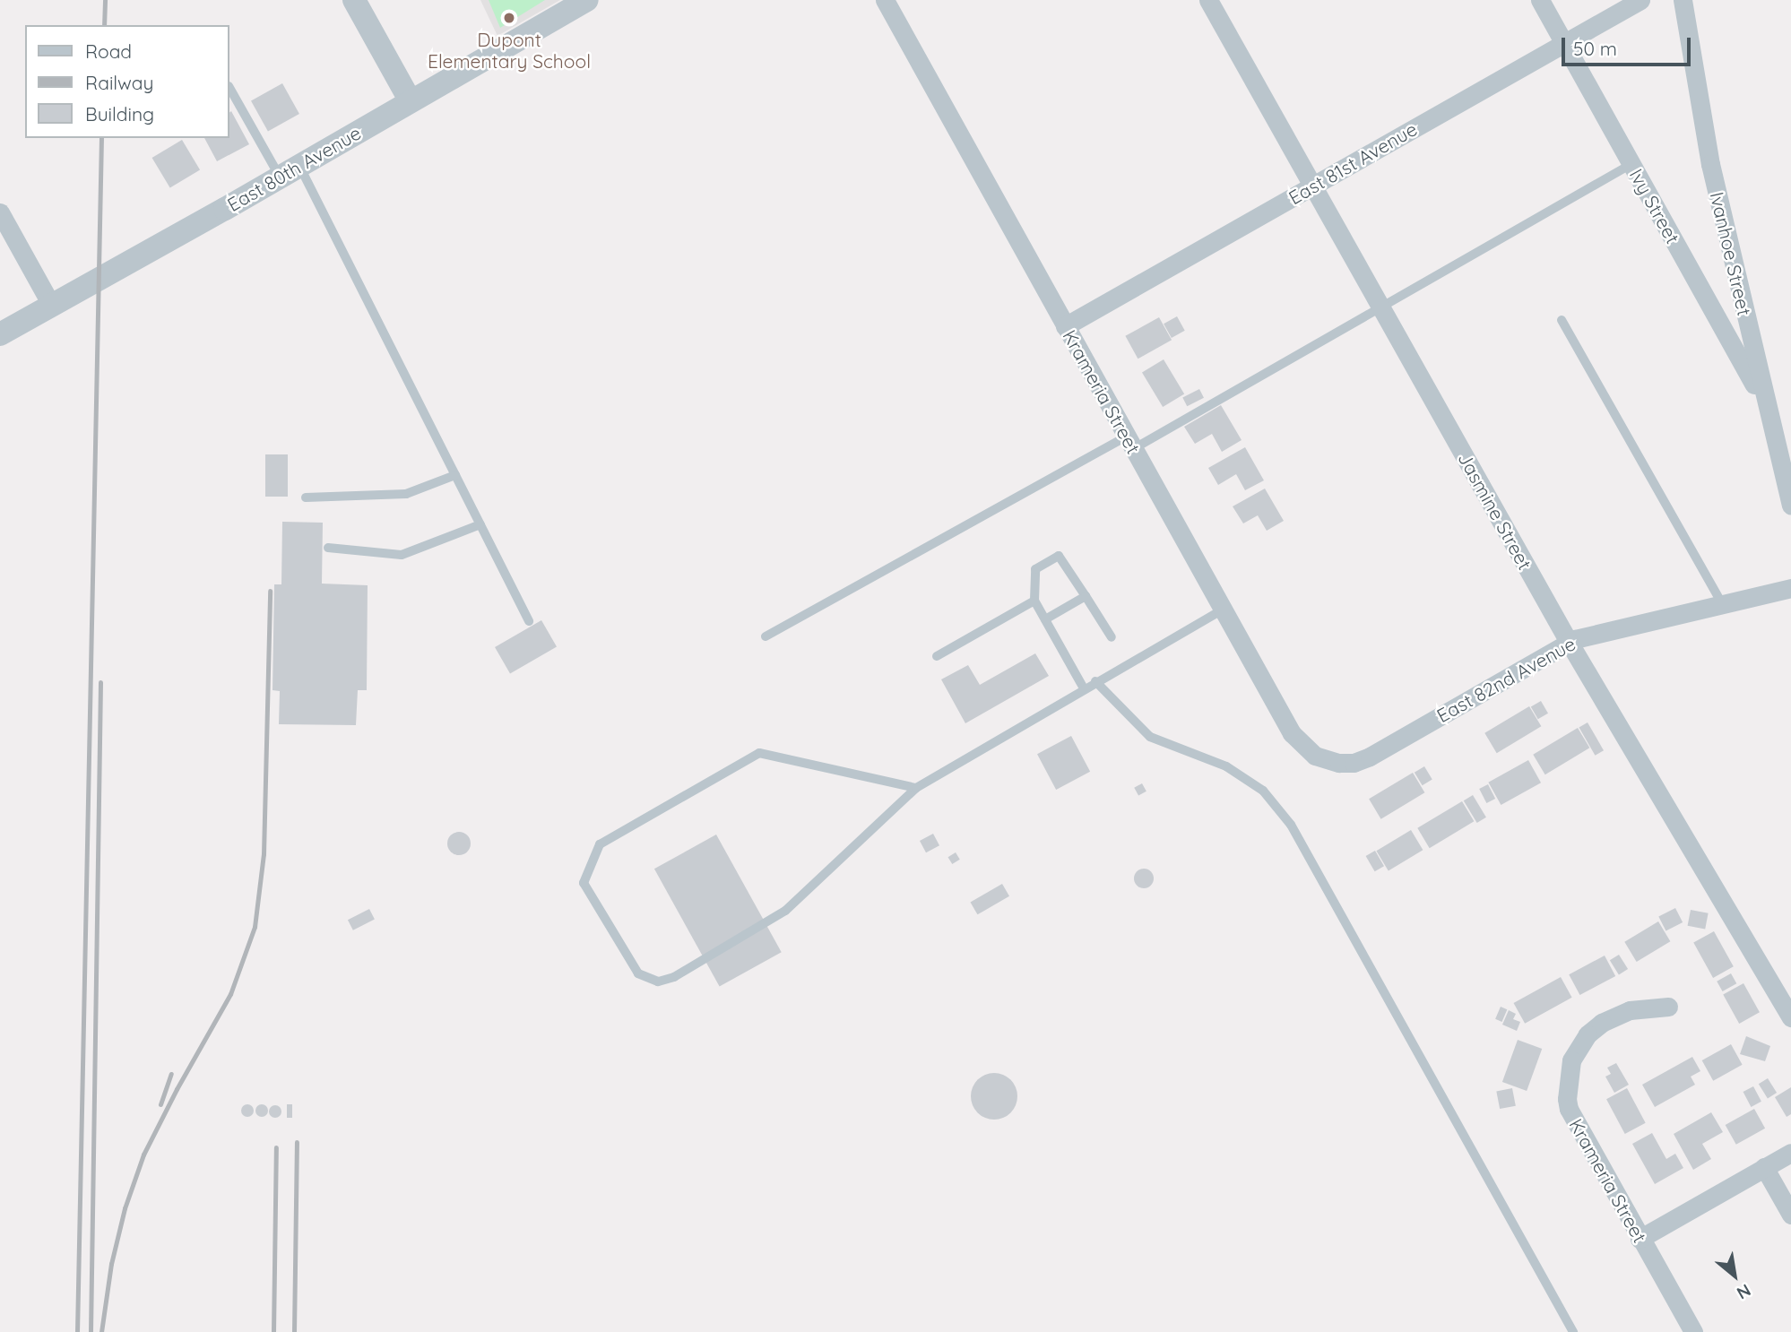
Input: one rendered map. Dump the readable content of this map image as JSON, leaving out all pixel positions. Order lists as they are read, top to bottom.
{
  "streets": {
    "street": [
      "East 81st Avenue",
      "East 80th Avenue",
      "Ivy Street",
      "Ivanhoe Street",
      "Krameria Street",
      "Jasmine Street",
      "East 82nd Avenue"
    ]
  },
  "crossings": [
    ["East 81st Avenue", "Ivy Street"],
    ["East 81st Avenue", "Krameria Street"],
    ["East 81st Avenue", "Jasmine Street"],
    ["Ivy Street", "Ivanhoe Street"],
    ["Krameria Street", "East 82nd Avenue"],
    ["Jasmine Street", "East 82nd Avenue"]
  ],
  "places": ["Dupont Elementary School"],
  "legend": ["Road", "Railway", "Building"],
  "scale_bar": "50 m",
  "north": "bottom right"
}
